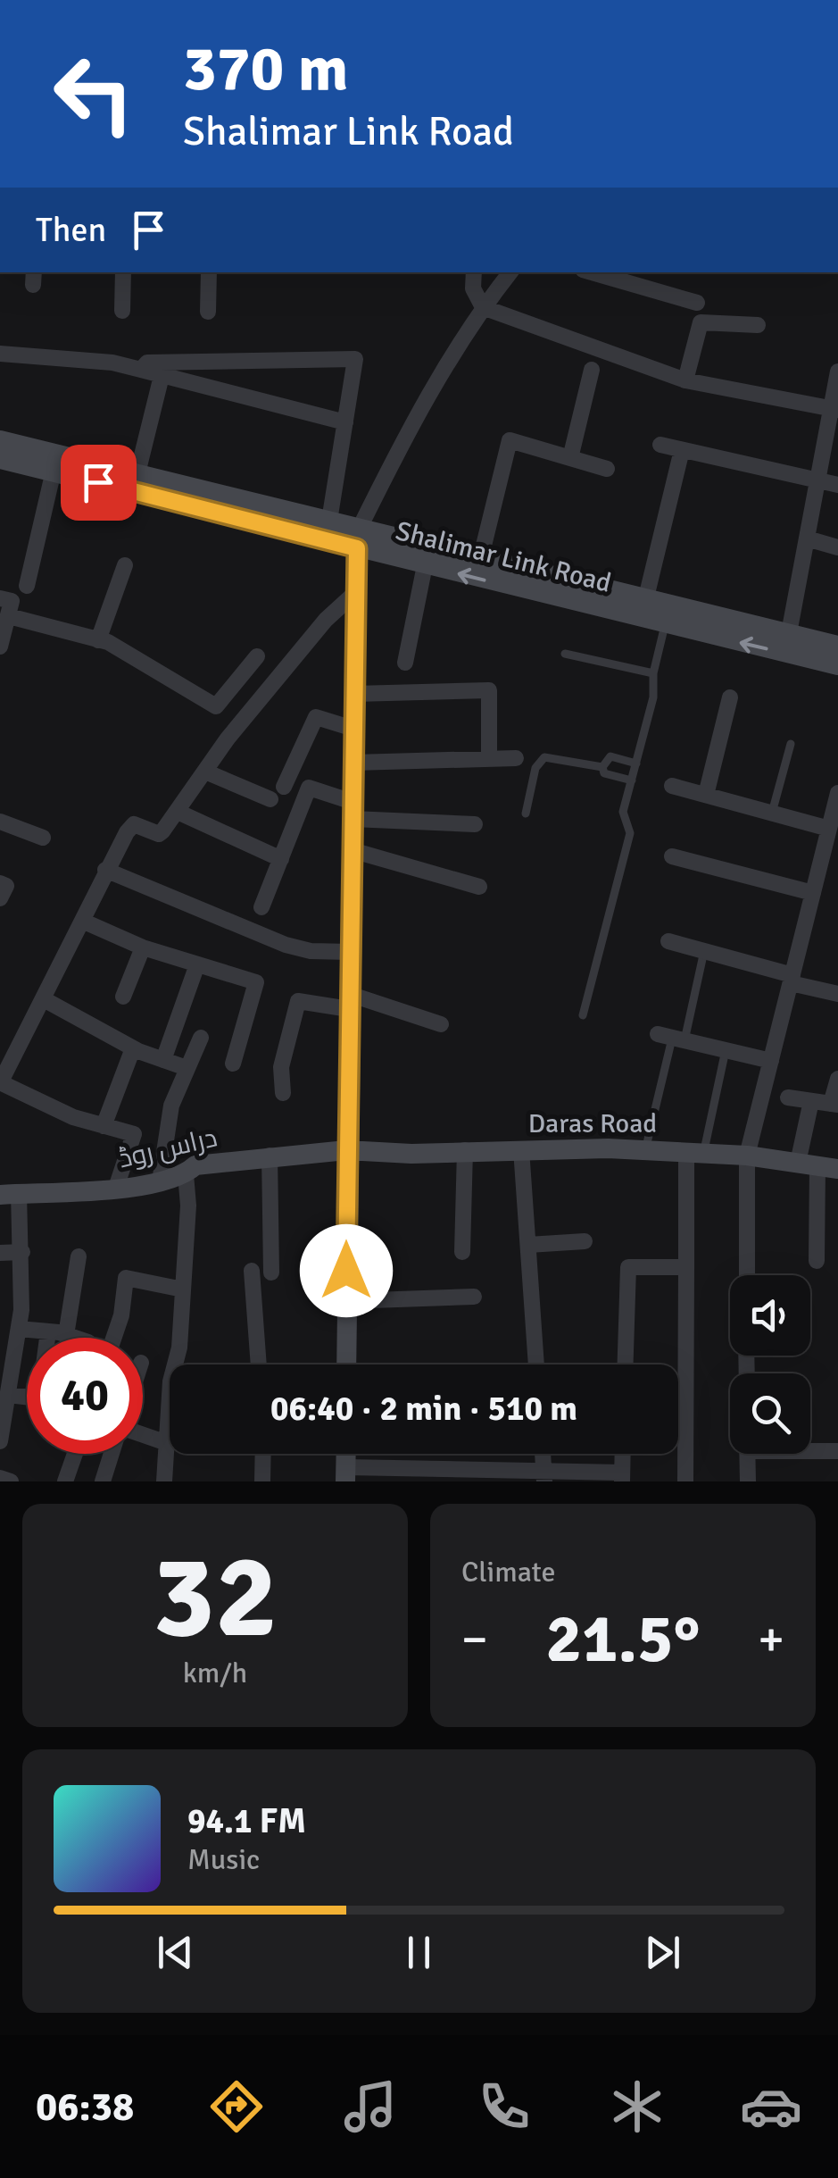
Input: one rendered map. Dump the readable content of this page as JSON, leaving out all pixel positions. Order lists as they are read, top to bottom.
{
  "streets": {
    "main road": ["Shalimar Link Road", "Daras Road", "دراس روڈ"]
  },
  "crossings": [
    ["Daras Road", "دراس روڈ"]
  ],
  "page": {
    "turn": ["370 m", "Shalimar Link Road"],
    "then": "Then",
    "limit": "40",
    "trip": "06:40 · 2 min · 510 m",
    "tile": [
      ["32", "km/h"],
      "Climate"
    ],
    "heat": ["−", "21.5°", "+"],
    "song": ["94.1 FM", "Music"],
    "tabs": "06:38"
  }
}
